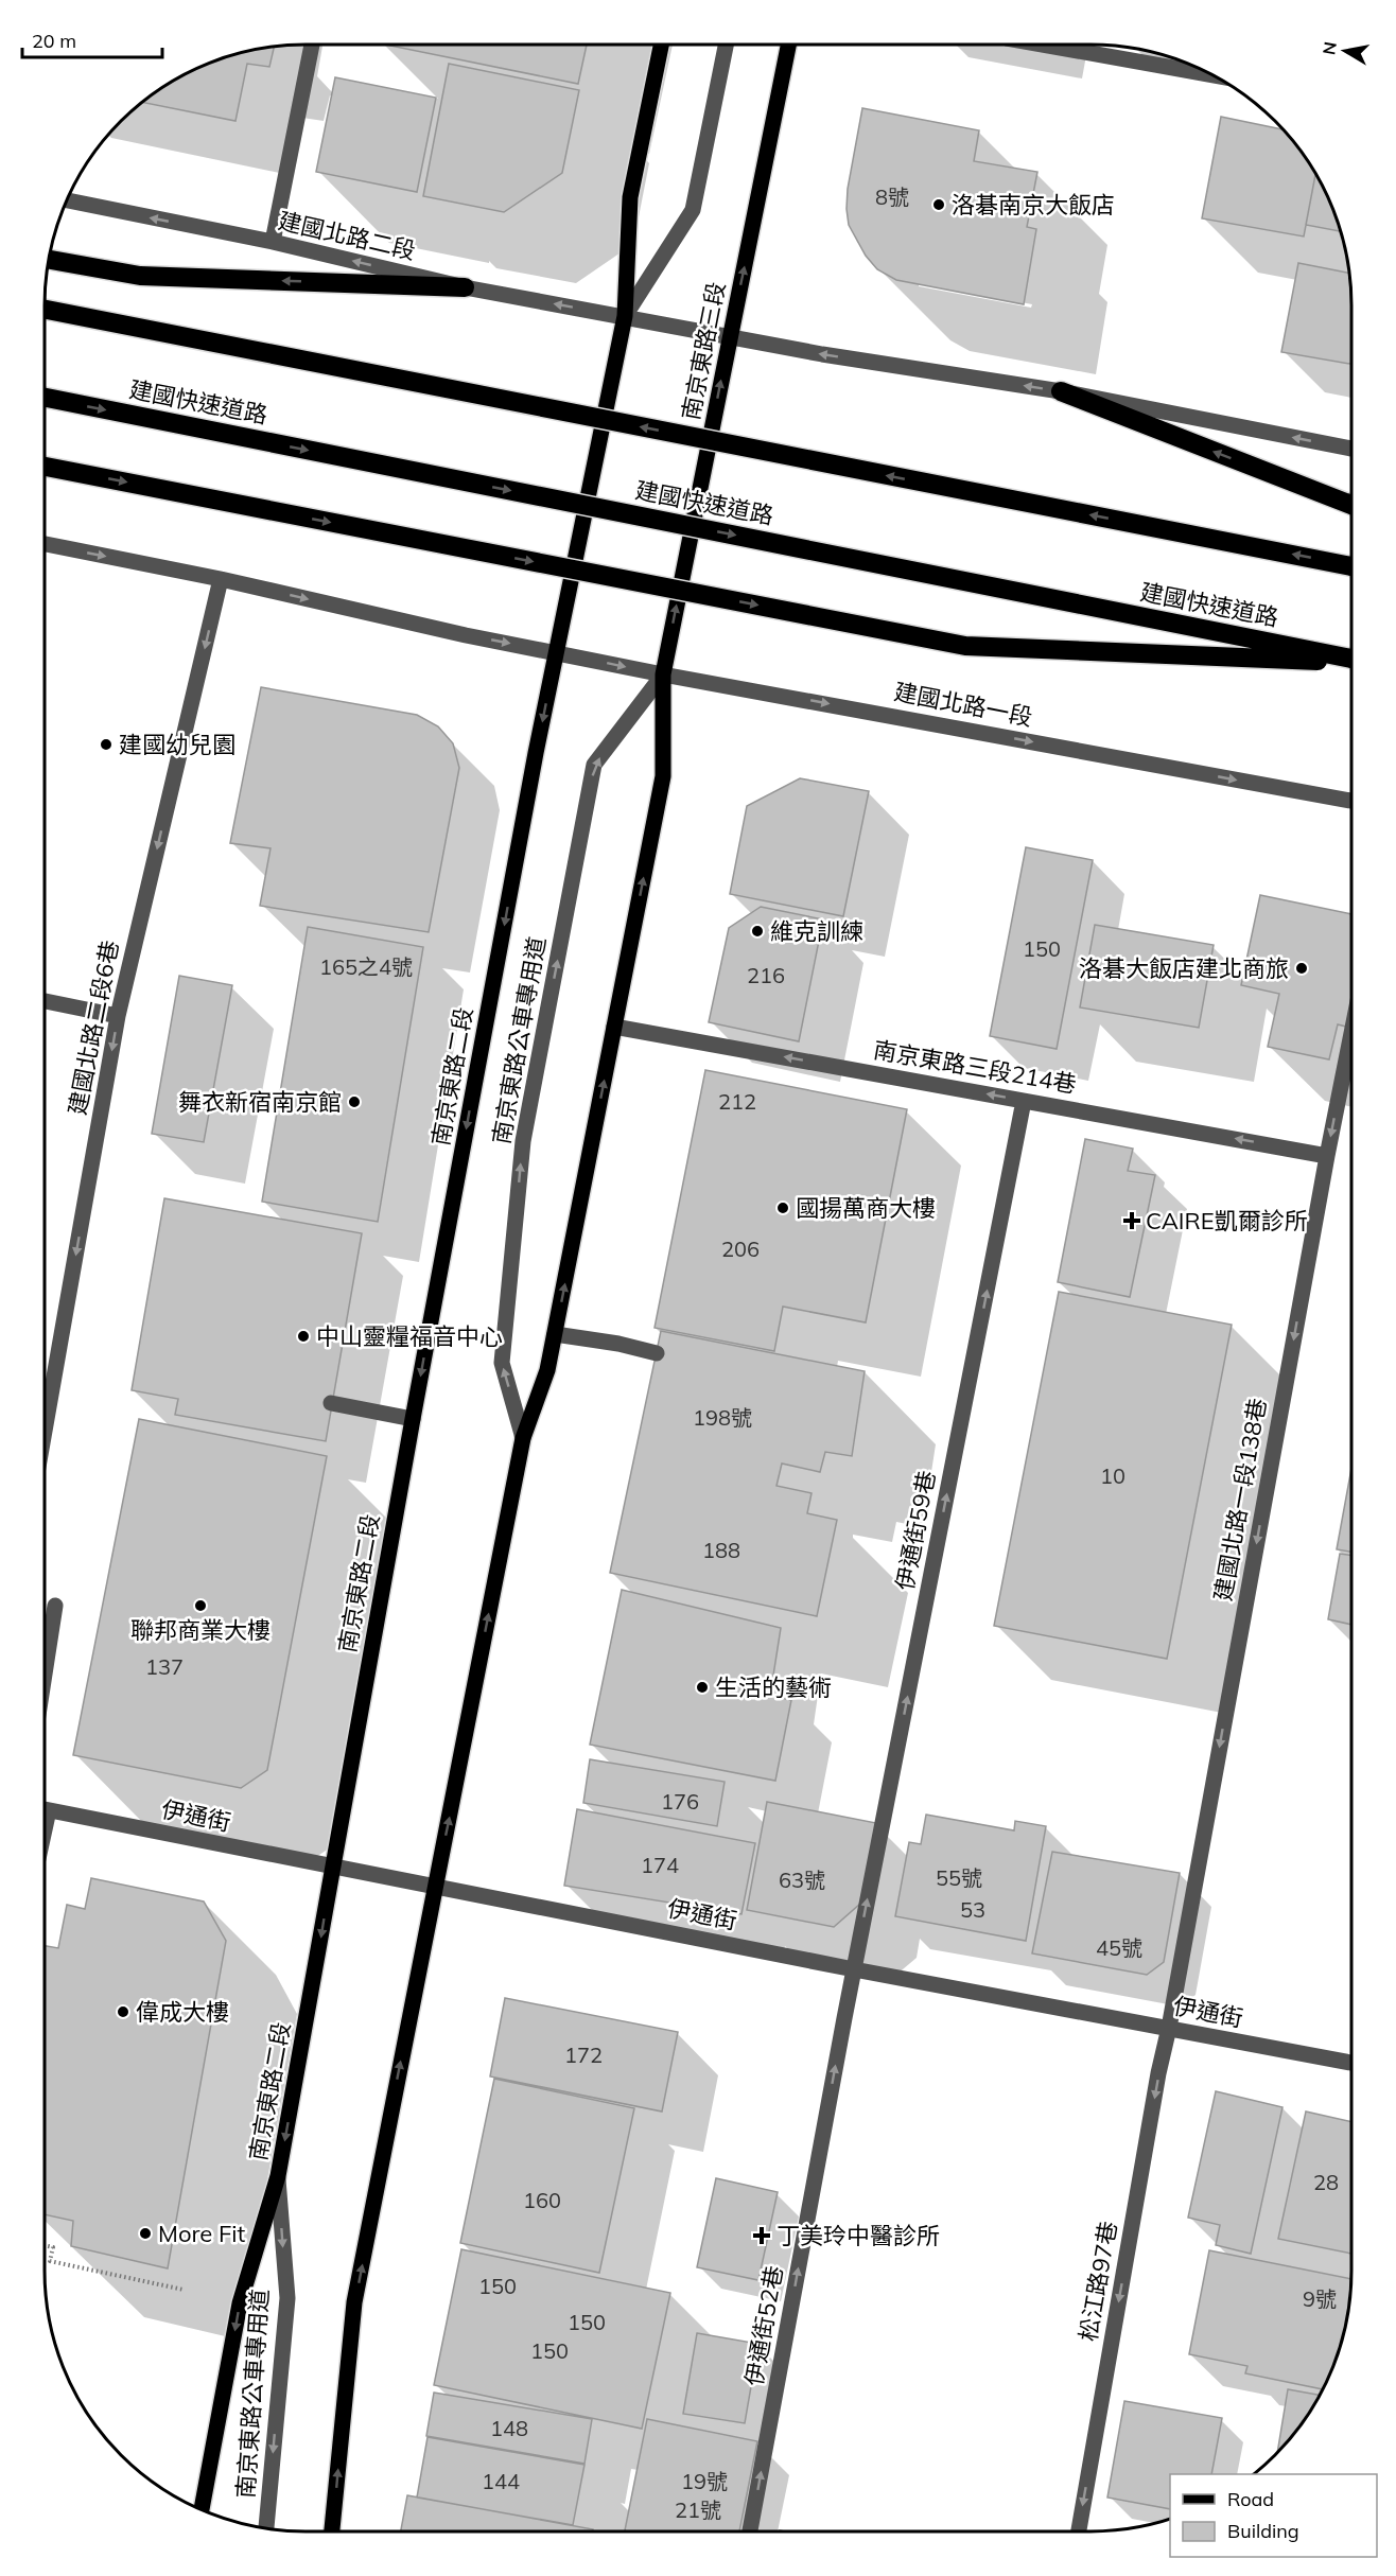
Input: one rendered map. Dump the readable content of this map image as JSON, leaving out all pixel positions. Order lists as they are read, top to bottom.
{
  "streets": {
    "highway": ["建國快速道路"],
    "main road": ["南京東路三段", "南京東路二段"],
    "street": [
      "建國北路二段",
      "建國北路一段",
      "建國北路二段6巷",
      "南京東路公車專用道",
      "南京東路三段214巷",
      "建國北路一段138巷",
      "伊通街59巷",
      "伊通街",
      "松江路97巷",
      "伊通街52巷"
    ]
  },
  "crossings": [
    ["南京東路三段", "建國北路一段"],
    ["南京東路三段", "南京東路公車專用道"],
    ["建國北路一段", "南京東路公車專用道"],
    ["建國北路一段", "南京東路二段"],
    ["南京東路公車專用道", "南京東路二段"],
    ["南京東路三段214巷", "建國北路一段138巷"],
    ["南京東路三段214巷", "伊通街59巷"],
    ["南京東路二段", "伊通街"],
    ["建國北路一段138巷", "伊通街"],
    ["建國北路一段138巷", "松江路97巷"],
    ["伊通街59巷", "伊通街"],
    ["伊通街59巷", "伊通街52巷"],
    ["伊通街", "松江路97巷"],
    ["伊通街", "伊通街52巷"]
  ],
  "one_way": [
    "建國北路二段",
    "建國北路一段",
    "建國北路二段6巷",
    "南京東路三段214巷",
    "建國北路一段138巷",
    "伊通街59巷",
    "松江路97巷",
    "伊通街52巷"
  ],
  "places": {
    "other": [
      "洛碁南京大飯店",
      "建國幼兒園",
      "維克訓練",
      "洛碁大飯店建北商旅",
      "舞衣新宿南京館",
      "國揚萬商大樓",
      "中山靈糧福音中心",
      "聯邦商業大樓",
      "生活的藝術",
      "偉成大樓",
      "More Fit"
    ],
    "health": ["CAIRE凱爾診所", "丁美玲中醫診所"]
  },
  "house_numbers": [
    "8號",
    "150",
    "165之4號",
    "216",
    "212",
    "206",
    "198號",
    "10",
    "188",
    "137",
    "176",
    "174",
    "55號",
    "63號",
    "53",
    "45號",
    "172",
    "28",
    "160",
    "150",
    "9號",
    "150",
    "150",
    "148",
    "144",
    "19號",
    "21號"
  ],
  "legend": ["Road", "Building"],
  "scale_bar": "20 m",
  "north": "left"
}
